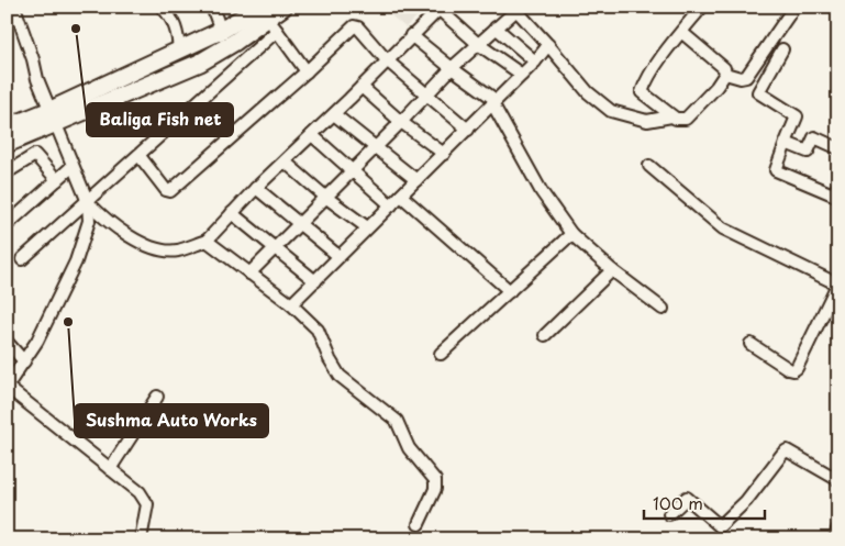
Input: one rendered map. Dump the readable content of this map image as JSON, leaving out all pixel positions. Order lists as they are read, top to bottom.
{
  "places": ["Baliga Fish net", "Sushma Auto Works"],
  "scale_bar": "100 m"
}
